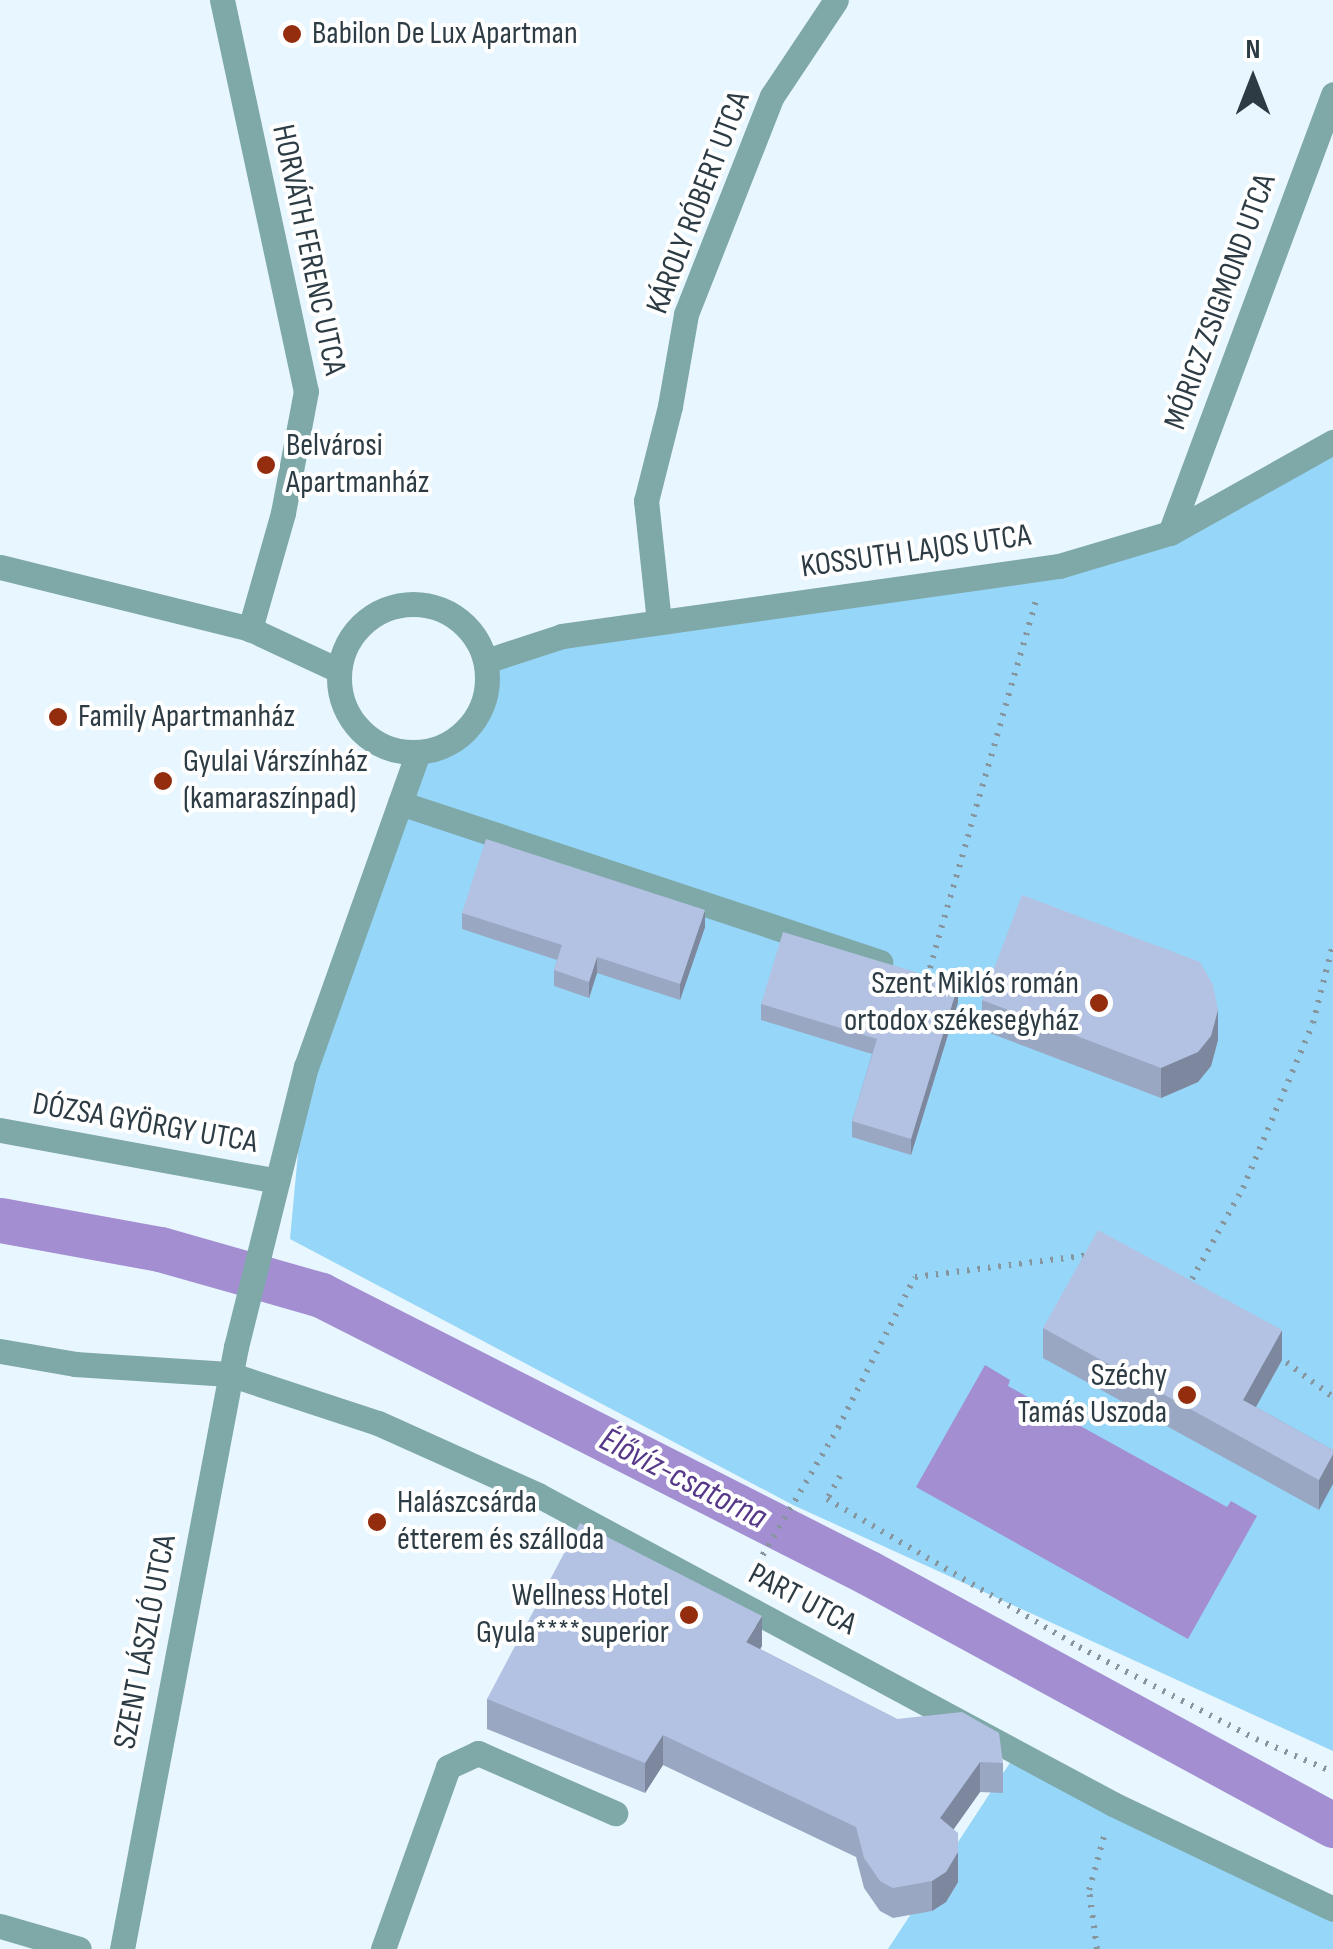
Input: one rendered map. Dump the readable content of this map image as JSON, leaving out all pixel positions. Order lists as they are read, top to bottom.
{
  "streets": {
    "street": [
      "KÁROLY RÓBERT UTCA",
      "HORVÁTH FERENC UTCA",
      "MÓRICZ ZSIGMOND UTCA",
      "KOSSUTH LAJOS UTCA",
      "DÓZSA GYÖRGY UTCA",
      "PART UTCA",
      "SZENT LÁSZLÓ UTCA"
    ]
  },
  "crossings": [
    ["KÁROLY RÓBERT UTCA", "KOSSUTH LAJOS UTCA"],
    ["MÓRICZ ZSIGMOND UTCA", "KOSSUTH LAJOS UTCA"],
    ["DÓZSA GYÖRGY UTCA", "SZENT LÁSZLÓ UTCA"],
    ["PART UTCA", "SZENT LÁSZLÓ UTCA"]
  ],
  "water": ["Élővíz-csatorna"],
  "places": [
    "Babilon De Lux Apartman",
    "Belvárosi Apartmanház",
    "Family Apartmanház",
    "Gyulai Várszínház (kamaraszínpad)",
    "Szent Miklós román ortodox székesegyház",
    "Széchy Tamás Uszoda",
    "Halászcsárda étterem és szálloda",
    "Wellness Hotel Gyula****superior"
  ],
  "north": "top"
}
